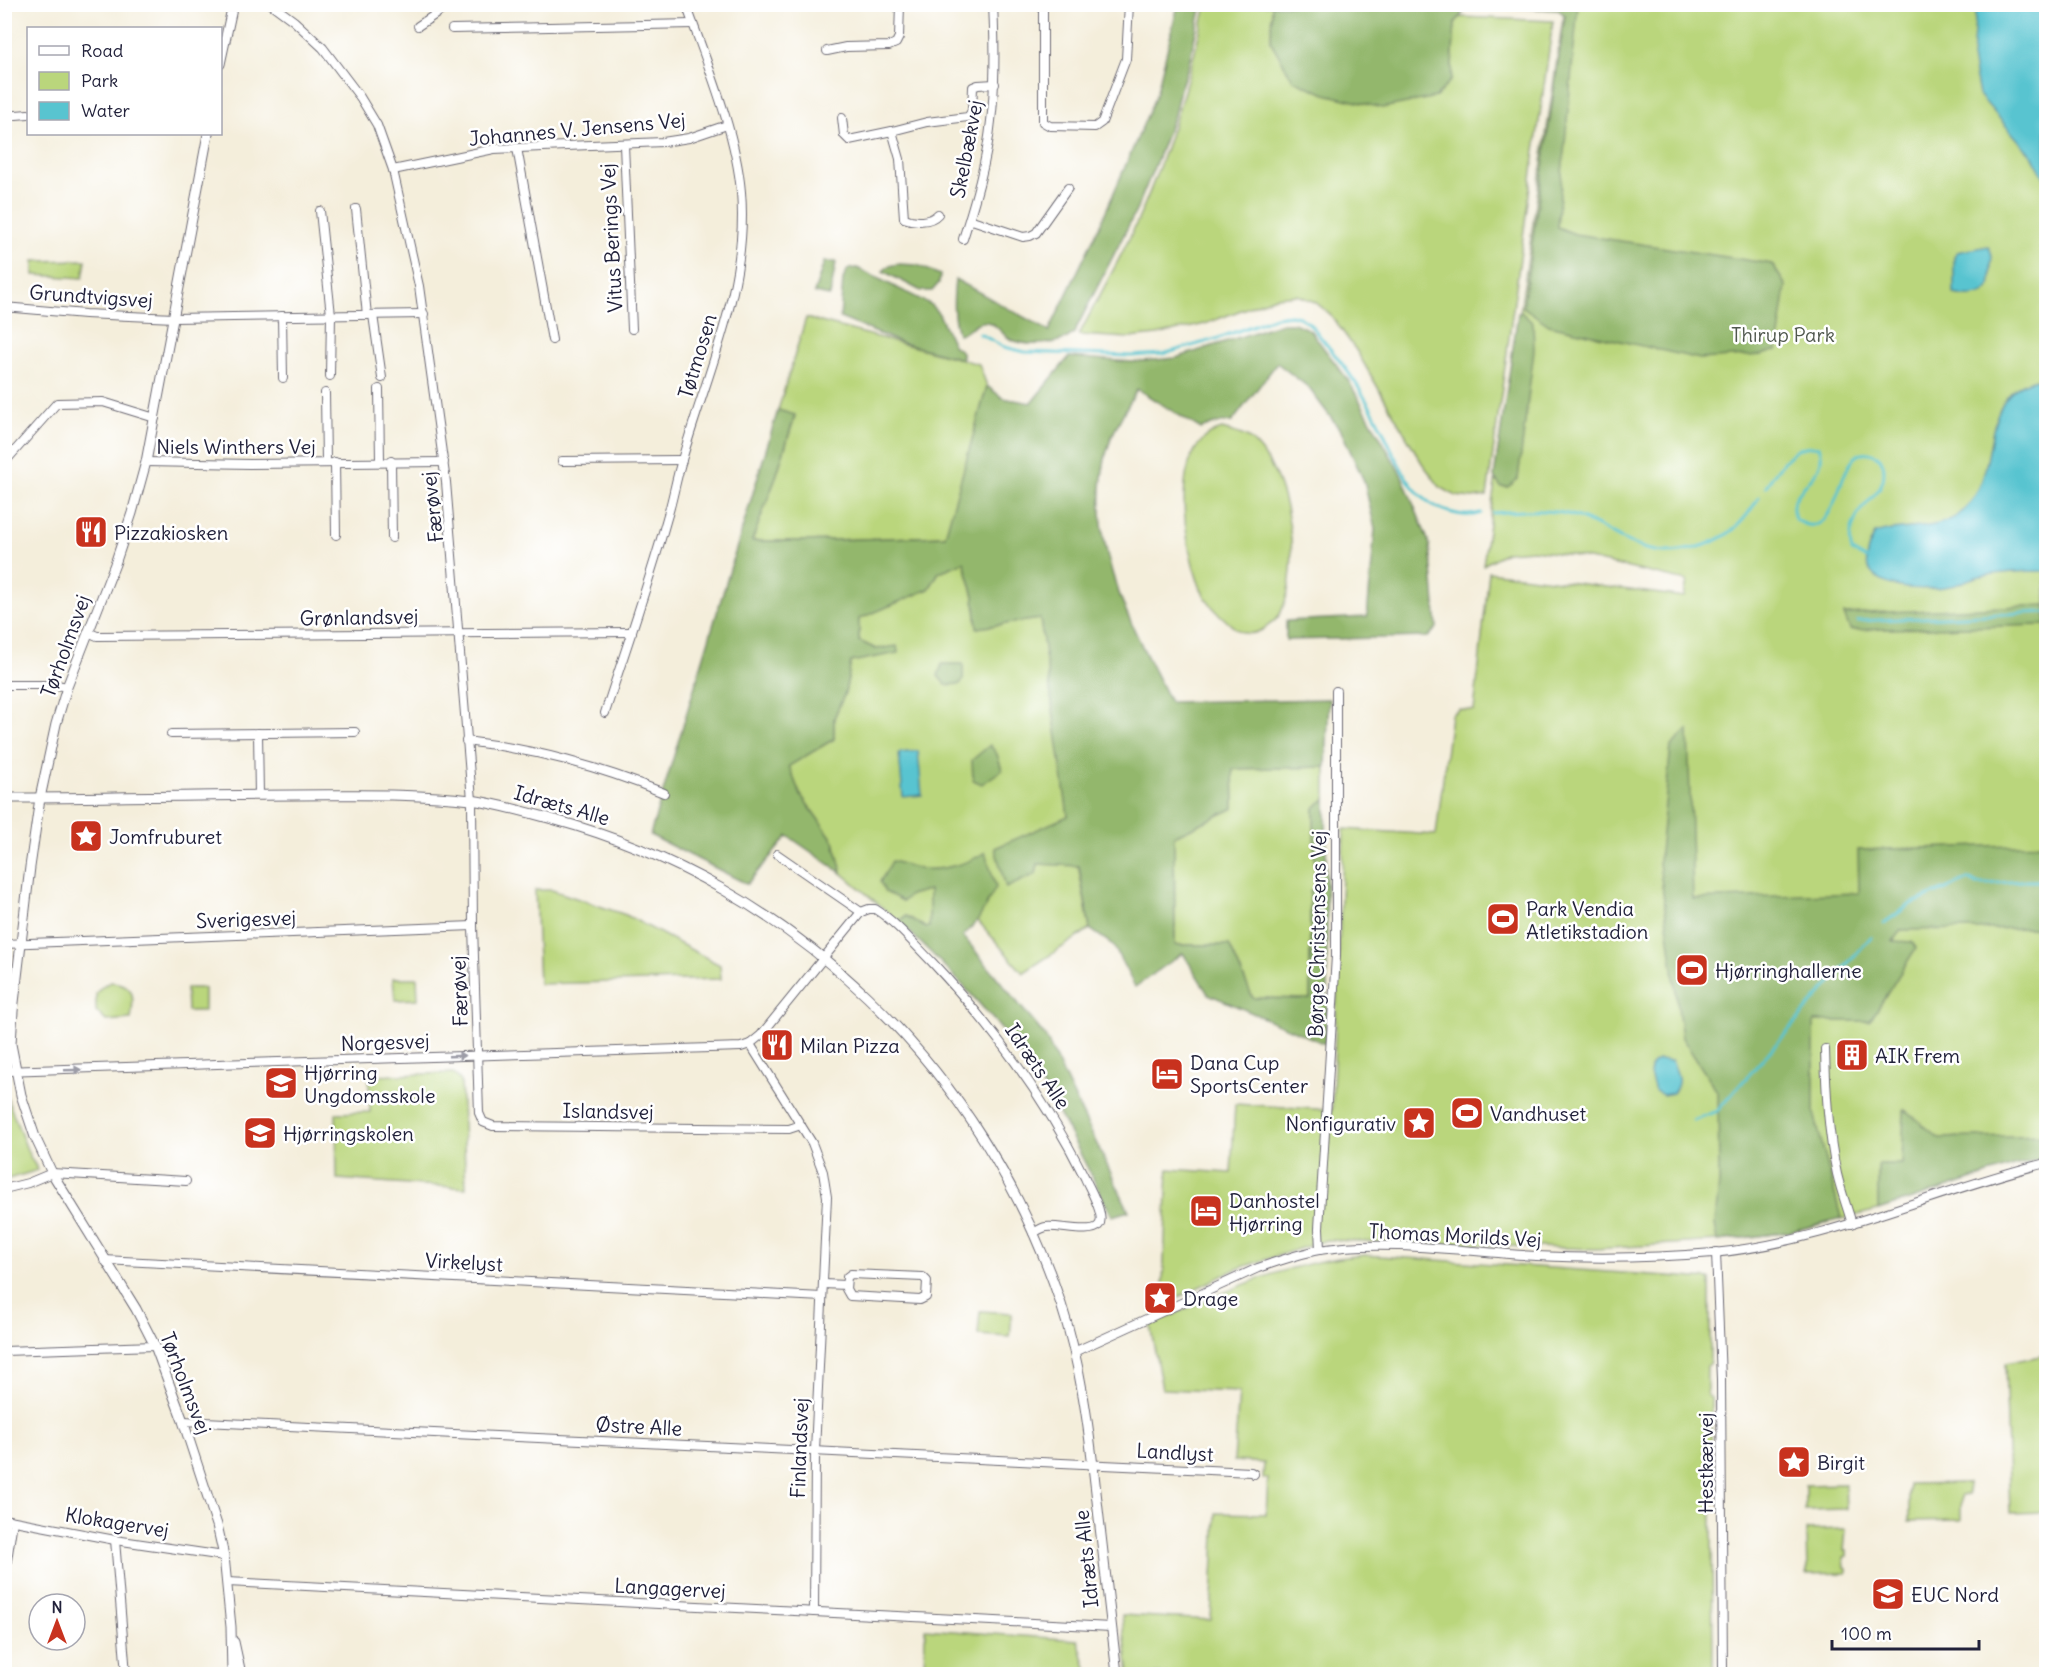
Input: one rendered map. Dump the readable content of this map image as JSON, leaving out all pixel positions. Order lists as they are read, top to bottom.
{
  "streets": {
    "street": [
      "Johannes V. Jensens Vej",
      "Skelbækvej",
      "Vitus Berings Vej",
      "Grundtvigsvej",
      "Tøtmosen",
      "Niels Winthers Vej",
      "Færøvej",
      "Grønlandsvej",
      "Tørholmsvej",
      "Idræts Alle",
      "Sverigesvej",
      "Børge Christensens Vej",
      "Norgesvej",
      "Islandsvej",
      "Thomas Morilds Vej",
      "Virkelyst",
      "Østre Alle",
      "Finlandsvej",
      "Landlyst",
      "Hestkærvej",
      "Klokagervej",
      "Langagervej"
    ]
  },
  "crossings": [
    ["Johannes V. Jensens Vej", "Vitus Berings Vej"],
    ["Johannes V. Jensens Vej", "Tøtmosen"],
    ["Johannes V. Jensens Vej", "Færøvej"],
    ["Grundtvigsvej", "Færøvej"],
    ["Grundtvigsvej", "Tørholmsvej"],
    ["Tøtmosen", "Grønlandsvej"],
    ["Niels Winthers Vej", "Færøvej"],
    ["Niels Winthers Vej", "Tørholmsvej"],
    ["Færøvej", "Grønlandsvej"],
    ["Færøvej", "Idræts Alle"],
    ["Færøvej", "Sverigesvej"],
    ["Færøvej", "Norgesvej"],
    ["Færøvej", "Islandsvej"],
    ["Grønlandsvej", "Tørholmsvej"],
    ["Tørholmsvej", "Idræts Alle"],
    ["Tørholmsvej", "Sverigesvej"],
    ["Tørholmsvej", "Norgesvej"],
    ["Tørholmsvej", "Virkelyst"],
    ["Tørholmsvej", "Østre Alle"],
    ["Tørholmsvej", "Klokagervej"],
    ["Tørholmsvej", "Langagervej"],
    ["Idræts Alle", "Thomas Morilds Vej"],
    ["Idræts Alle", "Østre Alle"],
    ["Idræts Alle", "Landlyst"],
    ["Idræts Alle", "Langagervej"],
    ["Børge Christensens Vej", "Thomas Morilds Vej"],
    ["Norgesvej", "Islandsvej"],
    ["Norgesvej", "Finlandsvej"],
    ["Islandsvej", "Finlandsvej"],
    ["Thomas Morilds Vej", "Hestkærvej"],
    ["Virkelyst", "Finlandsvej"],
    ["Østre Alle", "Finlandsvej"],
    ["Østre Alle", "Landlyst"],
    ["Finlandsvej", "Langagervej"]
  ],
  "one_way": ["Norgesvej"],
  "parks": ["Thirup Park"],
  "places": {
    "restaurant": ["Pizzakiosken", "Milan Pizza"],
    "place": [
      "Jomfruburet",
      "Nonfigurativ",
      "Drage",
      "Birgit"
    ],
    "sports": ["Park Vendia Atletikstadion", "Hjørringhallerne", "Vandhuset"],
    "building": ["AIK Frem"],
    "hotel": ["Dana Cup SportsCenter", "Danhostel Hjørring"],
    "school or university": ["Hjørring Ungdomsskole", "Hjørringskolen", "EUC Nord"]
  },
  "legend": ["Road", "Park", "Water"],
  "scale_bar": "100 m",
  "north": "top"
}
